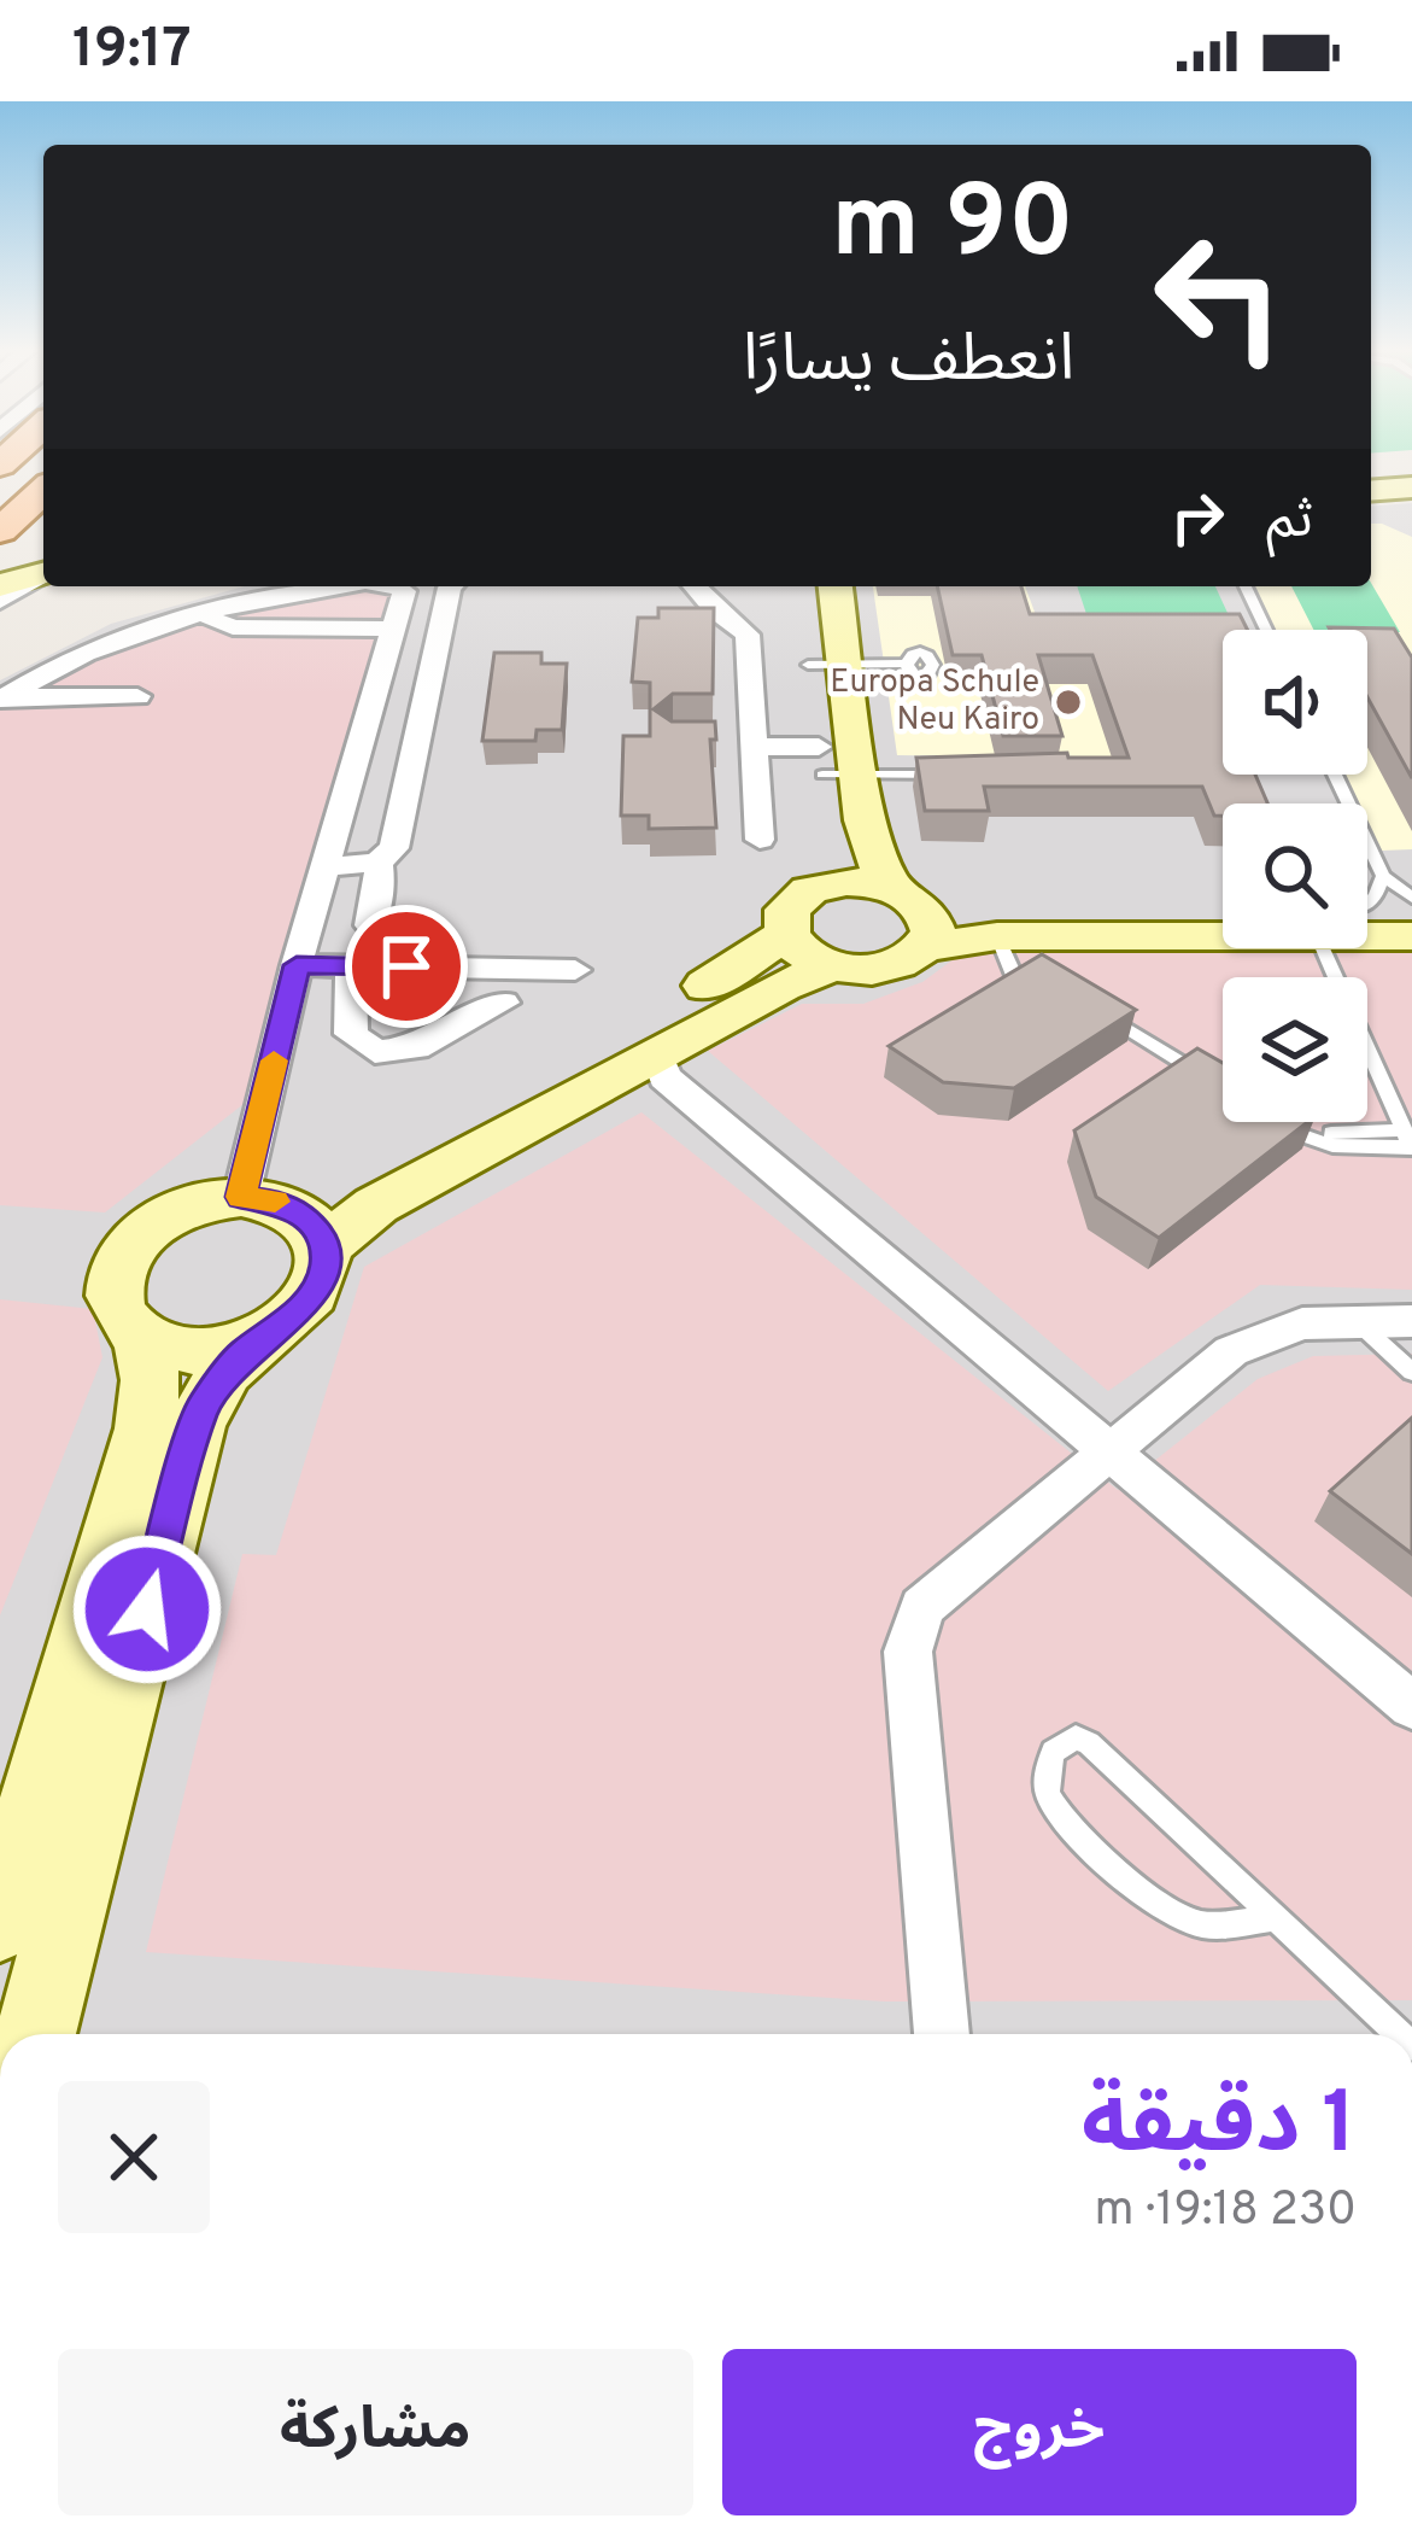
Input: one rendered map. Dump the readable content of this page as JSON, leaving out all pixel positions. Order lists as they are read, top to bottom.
{
  "places": ["Europa Schule Neu Kairo"],
  "page": {
    "status": "19:17",
    "turn": ["90 m", "انعطف يسارًا"],
    "then": "ثم",
    "heading": ["1 دقيقة", "230 m · 19:18"],
    "buttons": ["خروج", "مشاركة"]
  }
}
